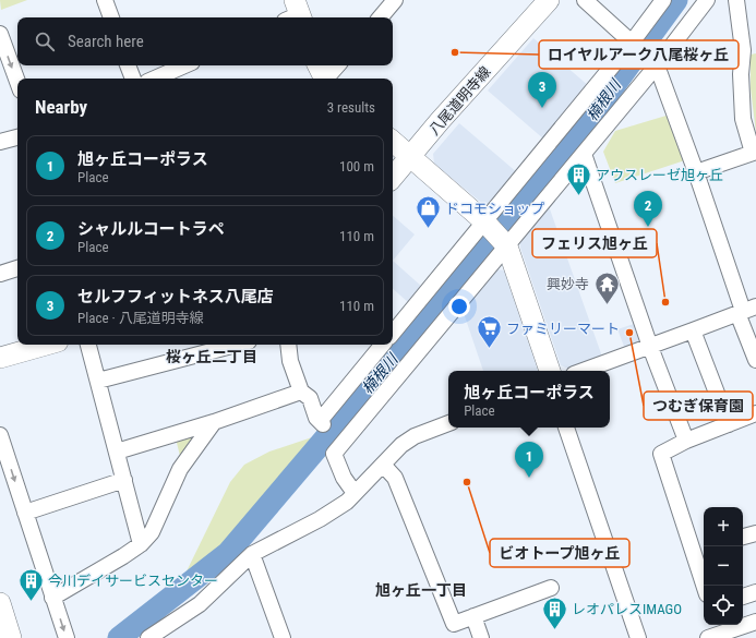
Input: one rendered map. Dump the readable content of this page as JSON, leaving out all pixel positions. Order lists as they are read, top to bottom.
{
  "streets": {
    "street": ["八尾道明寺線"]
  },
  "districts": ["桜ヶ丘二丁目", "旭ヶ丘一丁目"],
  "water": ["楠根川"],
  "places": {
    "other": [
      "ロイヤルアーク八尾桜ヶ丘",
      "フェリス旭ヶ丘",
      "つむぎ保育園",
      "ビオトープ旭ヶ丘"
    ],
    "building": ["アウスレーゼ旭ヶ丘", "今川デイサービスセンター", "レオパレスIMAGO"],
    "shop": ["ドコモショップ"],
    "temple": ["興妙寺"],
    "supermarket": ["ファミリーマート"]
  },
  "page": {
    "search": "Search here",
    "pins": ["3", "2", "1"],
    "heading": ["Nearby", "3 results"],
    "list": [
      {
        "mark": "1",
        "name": "旭ヶ丘コーポラス",
        "note": "Place",
        "value": "100 m"
      },
      {
        "mark": "2",
        "name": "シャルルコートラペ",
        "note": "Place",
        "value": "110 m"
      },
      {
        "mark": "3",
        "name": "セルフフィットネス八尾店",
        "note": "Place · 八尾道明寺線",
        "value": "110 m"
      }
    ],
    "popup": ["旭ヶ丘コーポラス", "Place"],
    "map_buttons": ["+", "−"]
  }
}
